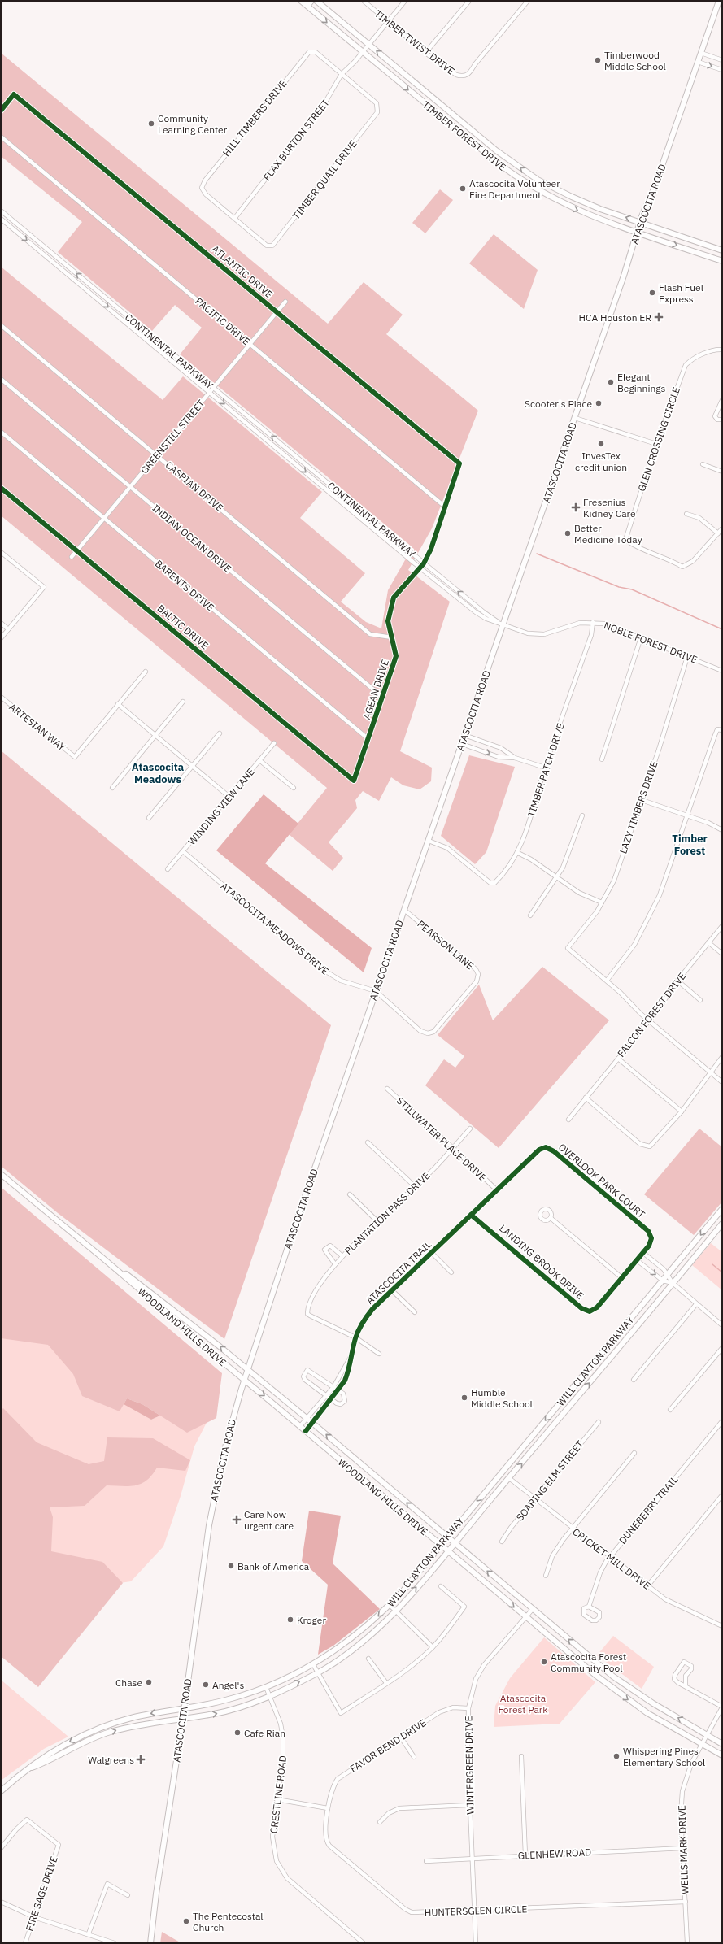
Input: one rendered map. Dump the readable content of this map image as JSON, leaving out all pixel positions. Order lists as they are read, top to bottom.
{
  "streets": {
    "main road": [
      "TIMBER FOREST DRIVE",
      "ATASCOCITA ROAD",
      "WOODLAND HILLS DRIVE",
      "WILL CLAYTON PARKWAY"
    ],
    "street": [
      "TIMBER TWIST DRIVE",
      "HILL TIMBERS DRIVE",
      "FLAX BURTON STREET",
      "TIMBER QUAIL DRIVE",
      "ATLANTIC DRIVE",
      "PACIFIC DRIVE",
      "CONTINENTAL PARKWAY",
      "GREENSTILL STREET",
      "GLEN CROSSING CIRCLE",
      "CASPIAN DRIVE",
      "INDIAN OCEAN DRIVE",
      "BARENTS DRIVE",
      "BALTIC DRIVE",
      "NOBLE FOREST DRIVE",
      "AGEAN DRIVE",
      "ARTESIAN WAY",
      "TIMBER PATCH DRIVE",
      "WINDING VIEW LANE",
      "LAZY TIMBERS DRIVE",
      "ATASCOCITA MEADOWS DRIVE",
      "PEARSON LANE",
      "FALCON FOREST DRIVE",
      "STILLWATER PLACE DRIVE",
      "OVERLOOK PARK COURT",
      "PLANTATION PASS DRIVE",
      "LANDING BROOK DRIVE",
      "ATASCOCITA TRAIL",
      "SOARING ELM STREET",
      "DUNEBERRY TRAIL",
      "CRICKET MILL DRIVE",
      "FAVOR BEND DRIVE",
      "WINTERGREEN DRIVE",
      "CRESTLINE ROAD",
      "WELLS MARK DRIVE",
      "GLENHEW ROAD",
      "FIRE SAGE DRIVE",
      "HUNTERSGLEN CIRCLE"
    ]
  },
  "crossings": [
    ["TIMBER TWIST DRIVE", "FLAX BURTON STREET"],
    ["HILL TIMBERS DRIVE", "FLAX BURTON STREET"],
    ["HILL TIMBERS DRIVE", "TIMBER QUAIL DRIVE"],
    ["TIMBER FOREST DRIVE", "FLAX BURTON STREET"],
    ["TIMBER FOREST DRIVE", "ATASCOCITA ROAD"],
    ["FLAX BURTON STREET", "TIMBER QUAIL DRIVE"],
    ["ATASCOCITA ROAD", "CONTINENTAL PARKWAY"],
    ["ATASCOCITA ROAD", "NOBLE FOREST DRIVE"],
    ["ATASCOCITA ROAD", "TIMBER PATCH DRIVE"],
    ["ATASCOCITA ROAD", "ATASCOCITA MEADOWS DRIVE"],
    ["ATASCOCITA ROAD", "PEARSON LANE"],
    ["ATASCOCITA ROAD", "WOODLAND HILLS DRIVE"],
    ["ATASCOCITA ROAD", "WILL CLAYTON PARKWAY"],
    ["ATLANTIC DRIVE", "GREENSTILL STREET"],
    ["ATLANTIC DRIVE", "AGEAN DRIVE"],
    ["PACIFIC DRIVE", "GREENSTILL STREET"],
    ["PACIFIC DRIVE", "AGEAN DRIVE"],
    ["CONTINENTAL PARKWAY", "GREENSTILL STREET"],
    ["CONTINENTAL PARKWAY", "NOBLE FOREST DRIVE"],
    ["CONTINENTAL PARKWAY", "AGEAN DRIVE"],
    ["GREENSTILL STREET", "CASPIAN DRIVE"],
    ["GREENSTILL STREET", "INDIAN OCEAN DRIVE"],
    ["GREENSTILL STREET", "BARENTS DRIVE"],
    ["GREENSTILL STREET", "BALTIC DRIVE"],
    ["CASPIAN DRIVE", "AGEAN DRIVE"],
    ["INDIAN OCEAN DRIVE", "AGEAN DRIVE"],
    ["BARENTS DRIVE", "AGEAN DRIVE"],
    ["BALTIC DRIVE", "AGEAN DRIVE"],
    ["NOBLE FOREST DRIVE", "TIMBER PATCH DRIVE"],
    ["NOBLE FOREST DRIVE", "LAZY TIMBERS DRIVE"],
    ["WINDING VIEW LANE", "ATASCOCITA MEADOWS DRIVE"],
    ["ATASCOCITA MEADOWS DRIVE", "PEARSON LANE"],
    ["STILLWATER PLACE DRIVE", "PLANTATION PASS DRIVE"],
    ["STILLWATER PLACE DRIVE", "ATASCOCITA TRAIL"],
    ["OVERLOOK PARK COURT", "ATASCOCITA TRAIL"],
    ["PLANTATION PASS DRIVE", "ATASCOCITA TRAIL"],
    ["LANDING BROOK DRIVE", "ATASCOCITA TRAIL"],
    ["ATASCOCITA TRAIL", "WOODLAND HILLS DRIVE"],
    ["WOODLAND HILLS DRIVE", "WILL CLAYTON PARKWAY"],
    ["WOODLAND HILLS DRIVE", "WINTERGREEN DRIVE"],
    ["WOODLAND HILLS DRIVE", "WELLS MARK DRIVE"],
    ["WILL CLAYTON PARKWAY", "CRICKET MILL DRIVE"],
    ["WILL CLAYTON PARKWAY", "CRESTLINE ROAD"],
    ["SOARING ELM STREET", "CRICKET MILL DRIVE"],
    ["DUNEBERRY TRAIL", "CRICKET MILL DRIVE"],
    ["FAVOR BEND DRIVE", "WINTERGREEN DRIVE"],
    ["FAVOR BEND DRIVE", "HUNTERSGLEN CIRCLE"],
    ["WINTERGREEN DRIVE", "GLENHEW ROAD"],
    ["WINTERGREEN DRIVE", "HUNTERSGLEN CIRCLE"],
    ["WELLS MARK DRIVE", "GLENHEW ROAD"],
    ["WELLS MARK DRIVE", "HUNTERSGLEN CIRCLE"]
  ],
  "districts": ["Atascocita Meadows", "Timber Forest"],
  "parks": ["Atascocita Forest Park"],
  "places": {
    "other": [
      "Timberwood Middle School",
      "Community Learning Center",
      "Atascocita Volunteer Fire Department",
      "Flash Fuel Express",
      "Elegant Beginnings",
      "Scooter's Place",
      "InvesTex credit union",
      "Better Medicine Today",
      "Humble Middle School",
      "Bank of America",
      "Kroger",
      "Atascocita Forest Community Pool",
      "Chase",
      "Angel's",
      "Cafe Rian",
      "Whispering Pines Elementary School",
      "The Pentecostal Church"
    ],
    "health": [
      "HCA Houston ER",
      "Fresenius Kidney Care",
      "Care Now urgent care",
      "Walgreens"
    ]
  }
}
